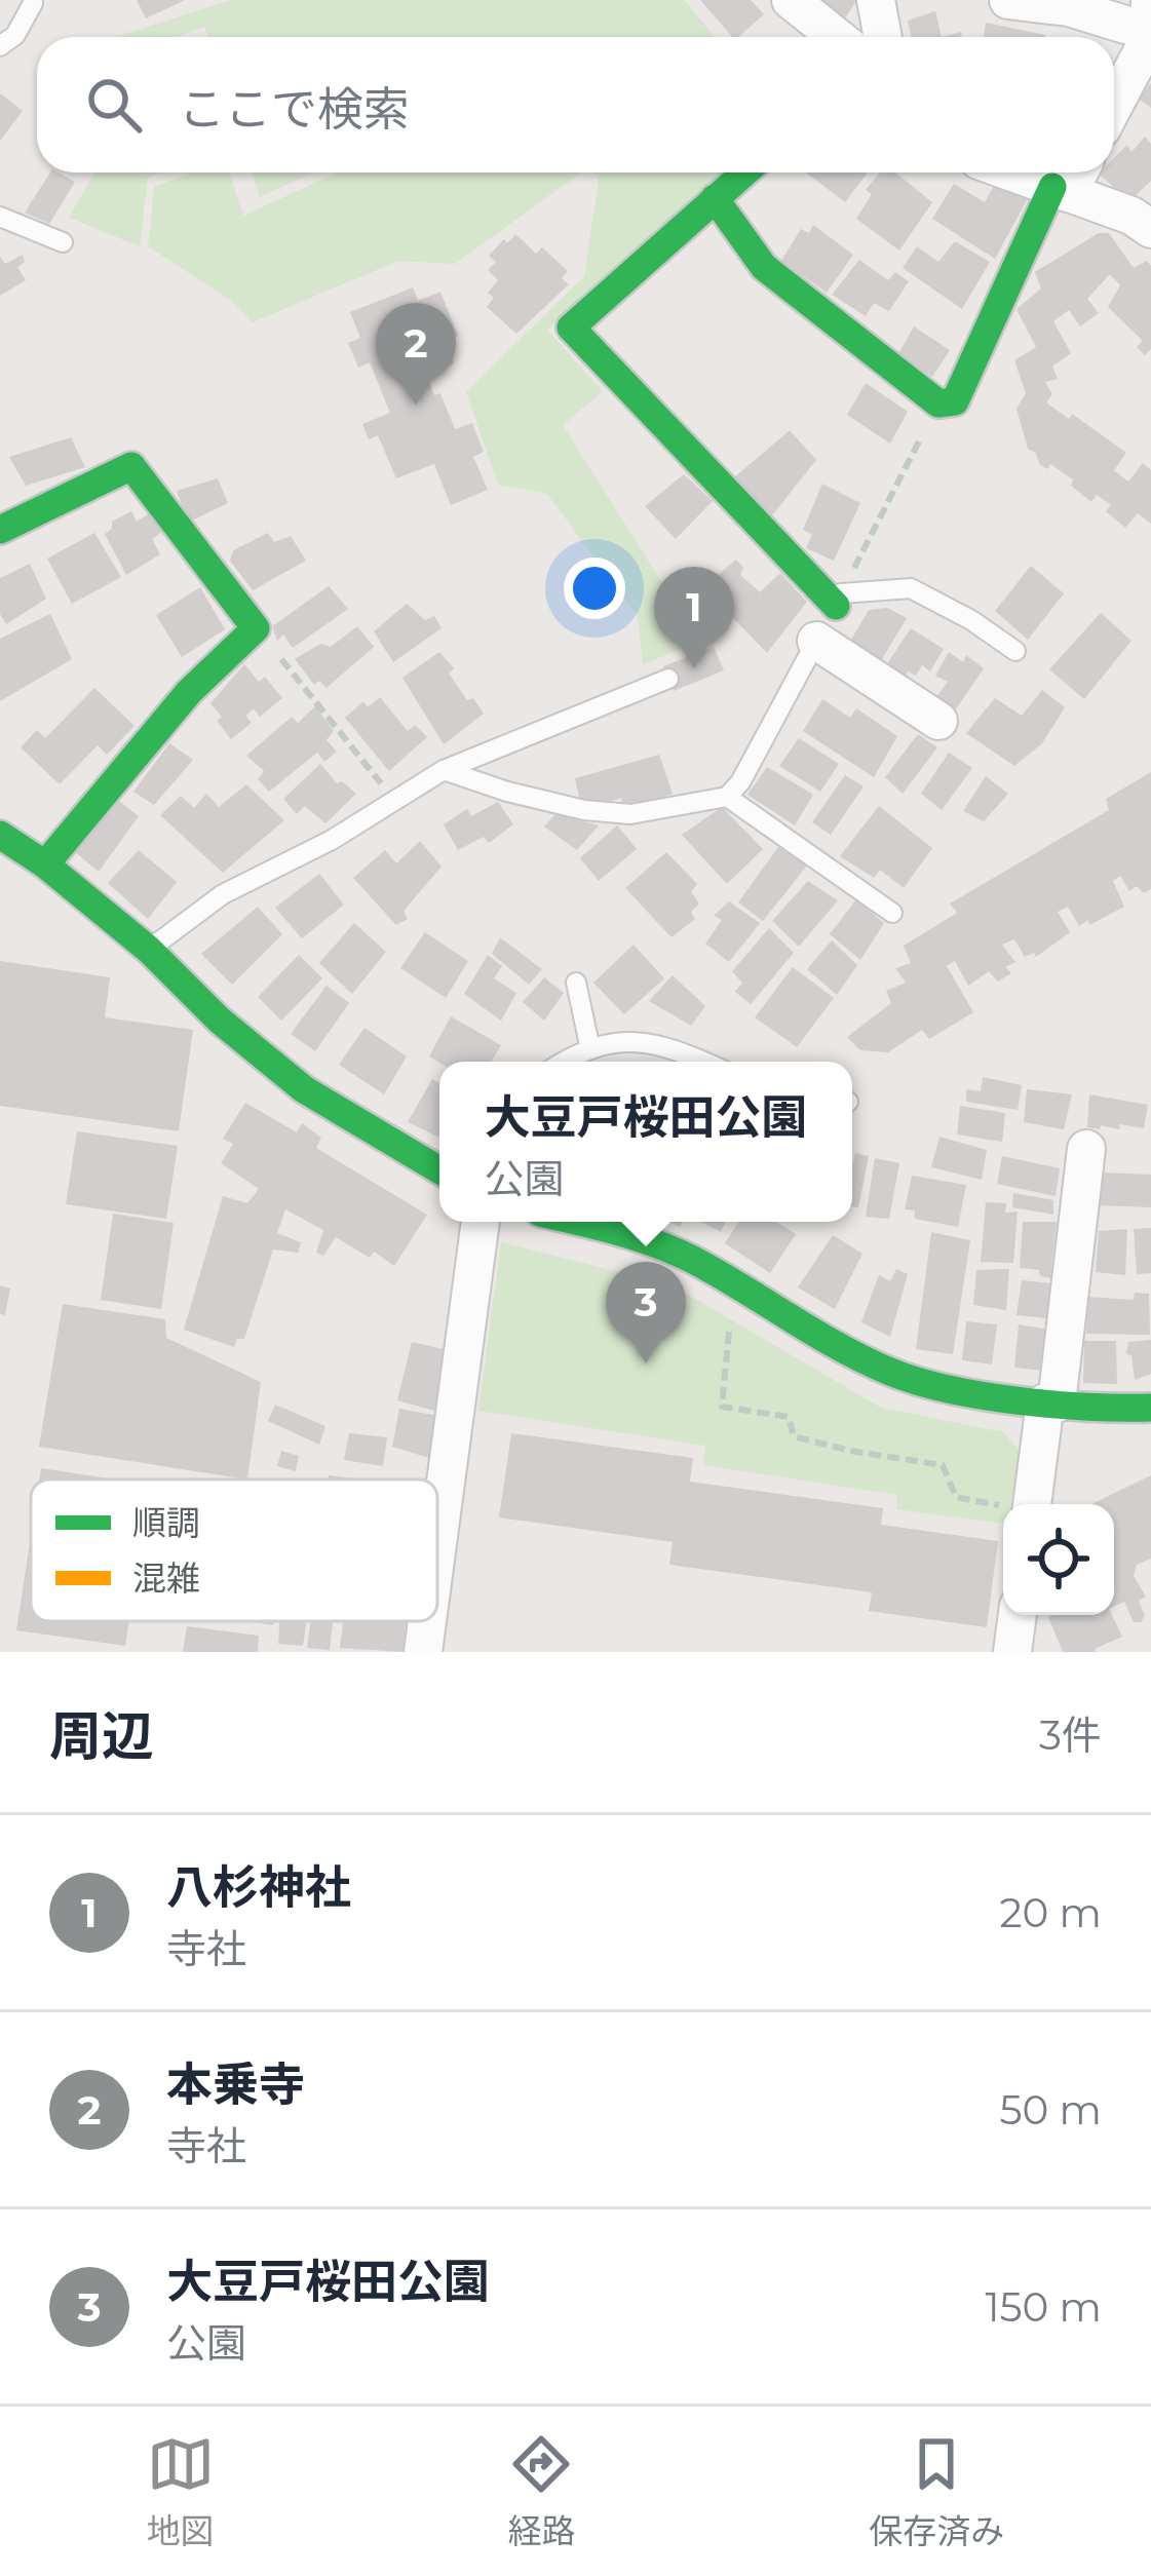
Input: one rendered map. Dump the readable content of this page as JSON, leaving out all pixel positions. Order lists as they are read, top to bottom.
{
  "legend": ["順調", "混雑"],
  "page": {
    "search": "ここで検索",
    "pins": ["2", "1", "3"],
    "popup": ["大豆戸桜田公園", "公園"],
    "heading": ["周辺", "3件"],
    "list": [
      {
        "mark": "1",
        "name": "八杉神社",
        "note": "寺社",
        "value": "20 m"
      },
      {
        "mark": "2",
        "name": "本乗寺",
        "note": "寺社",
        "value": "50 m"
      },
      {
        "mark": "3",
        "name": "大豆戸桜田公園",
        "note": "公園",
        "value": "150 m"
      }
    ],
    "nav": ["地図", "経路", "保存済み"]
  }
}
